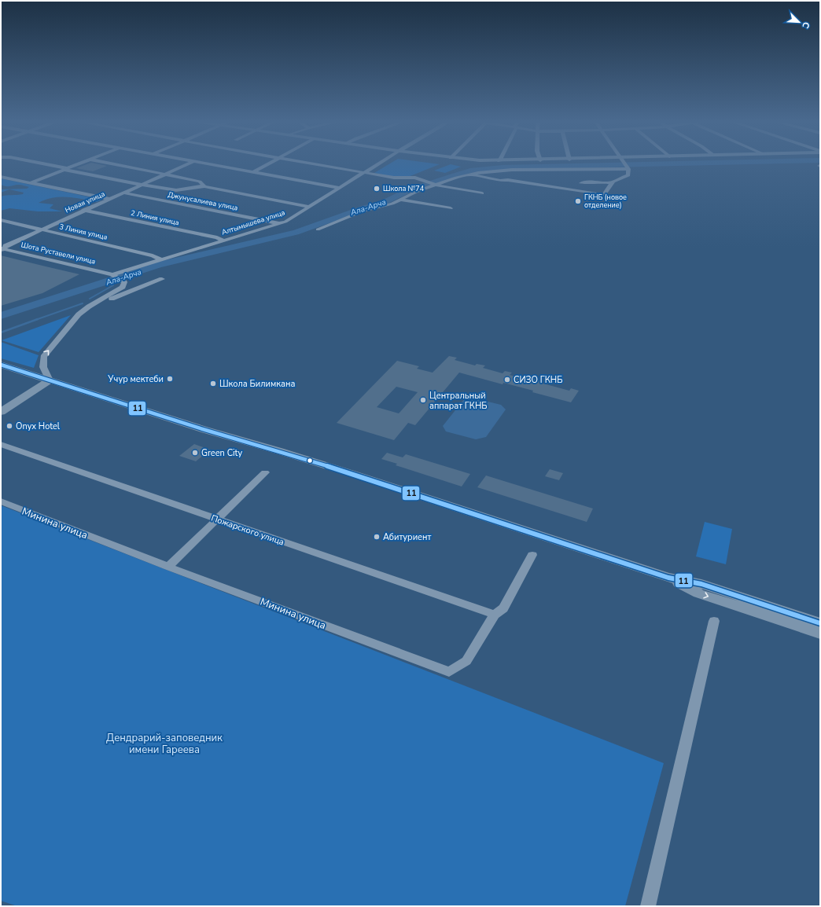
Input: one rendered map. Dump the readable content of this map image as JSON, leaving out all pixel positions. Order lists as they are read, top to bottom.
{
  "streets": {
    "street": [
      "Джунусалиева улица",
      "Новая улица",
      "2 Линия улица",
      "Алтымышева улица",
      "3 Линия улица",
      "Шота Руставели улица",
      "Минина улица",
      "Пожарского улица"
    ]
  },
  "crossings": [
    ["Джунусалиева улица", "Новая улица"],
    ["Джунусалиева улица", "Алтымышева улица"],
    ["Новая улица", "2 Линия улица"],
    ["Новая улица", "3 Линия улица"],
    ["Новая улица", "Шота Руставели улица"],
    ["2 Линия улица", "Алтымышева улица"],
    ["Алтымышева улица", "3 Линия улица"],
    ["Алтымышева улица", "Шота Руставели улица"],
    ["Минина улица", "Пожарского улица"]
  ],
  "water": ["Ала-Арча"],
  "parks": ["Дендрарий-заповедник имени Гареева"],
  "places": [
    "Школа №74",
    "ГКНБ (новое отделение)",
    "Учур мектеби",
    "СИЗО ГКНБ",
    "Школа Билимкана",
    "Центральный аппарат ГКНБ",
    "Onyx Hotel",
    "Green City",
    "Абитуриент"
  ],
  "lines": ["transit line 11"],
  "north": "bottom right"
}
